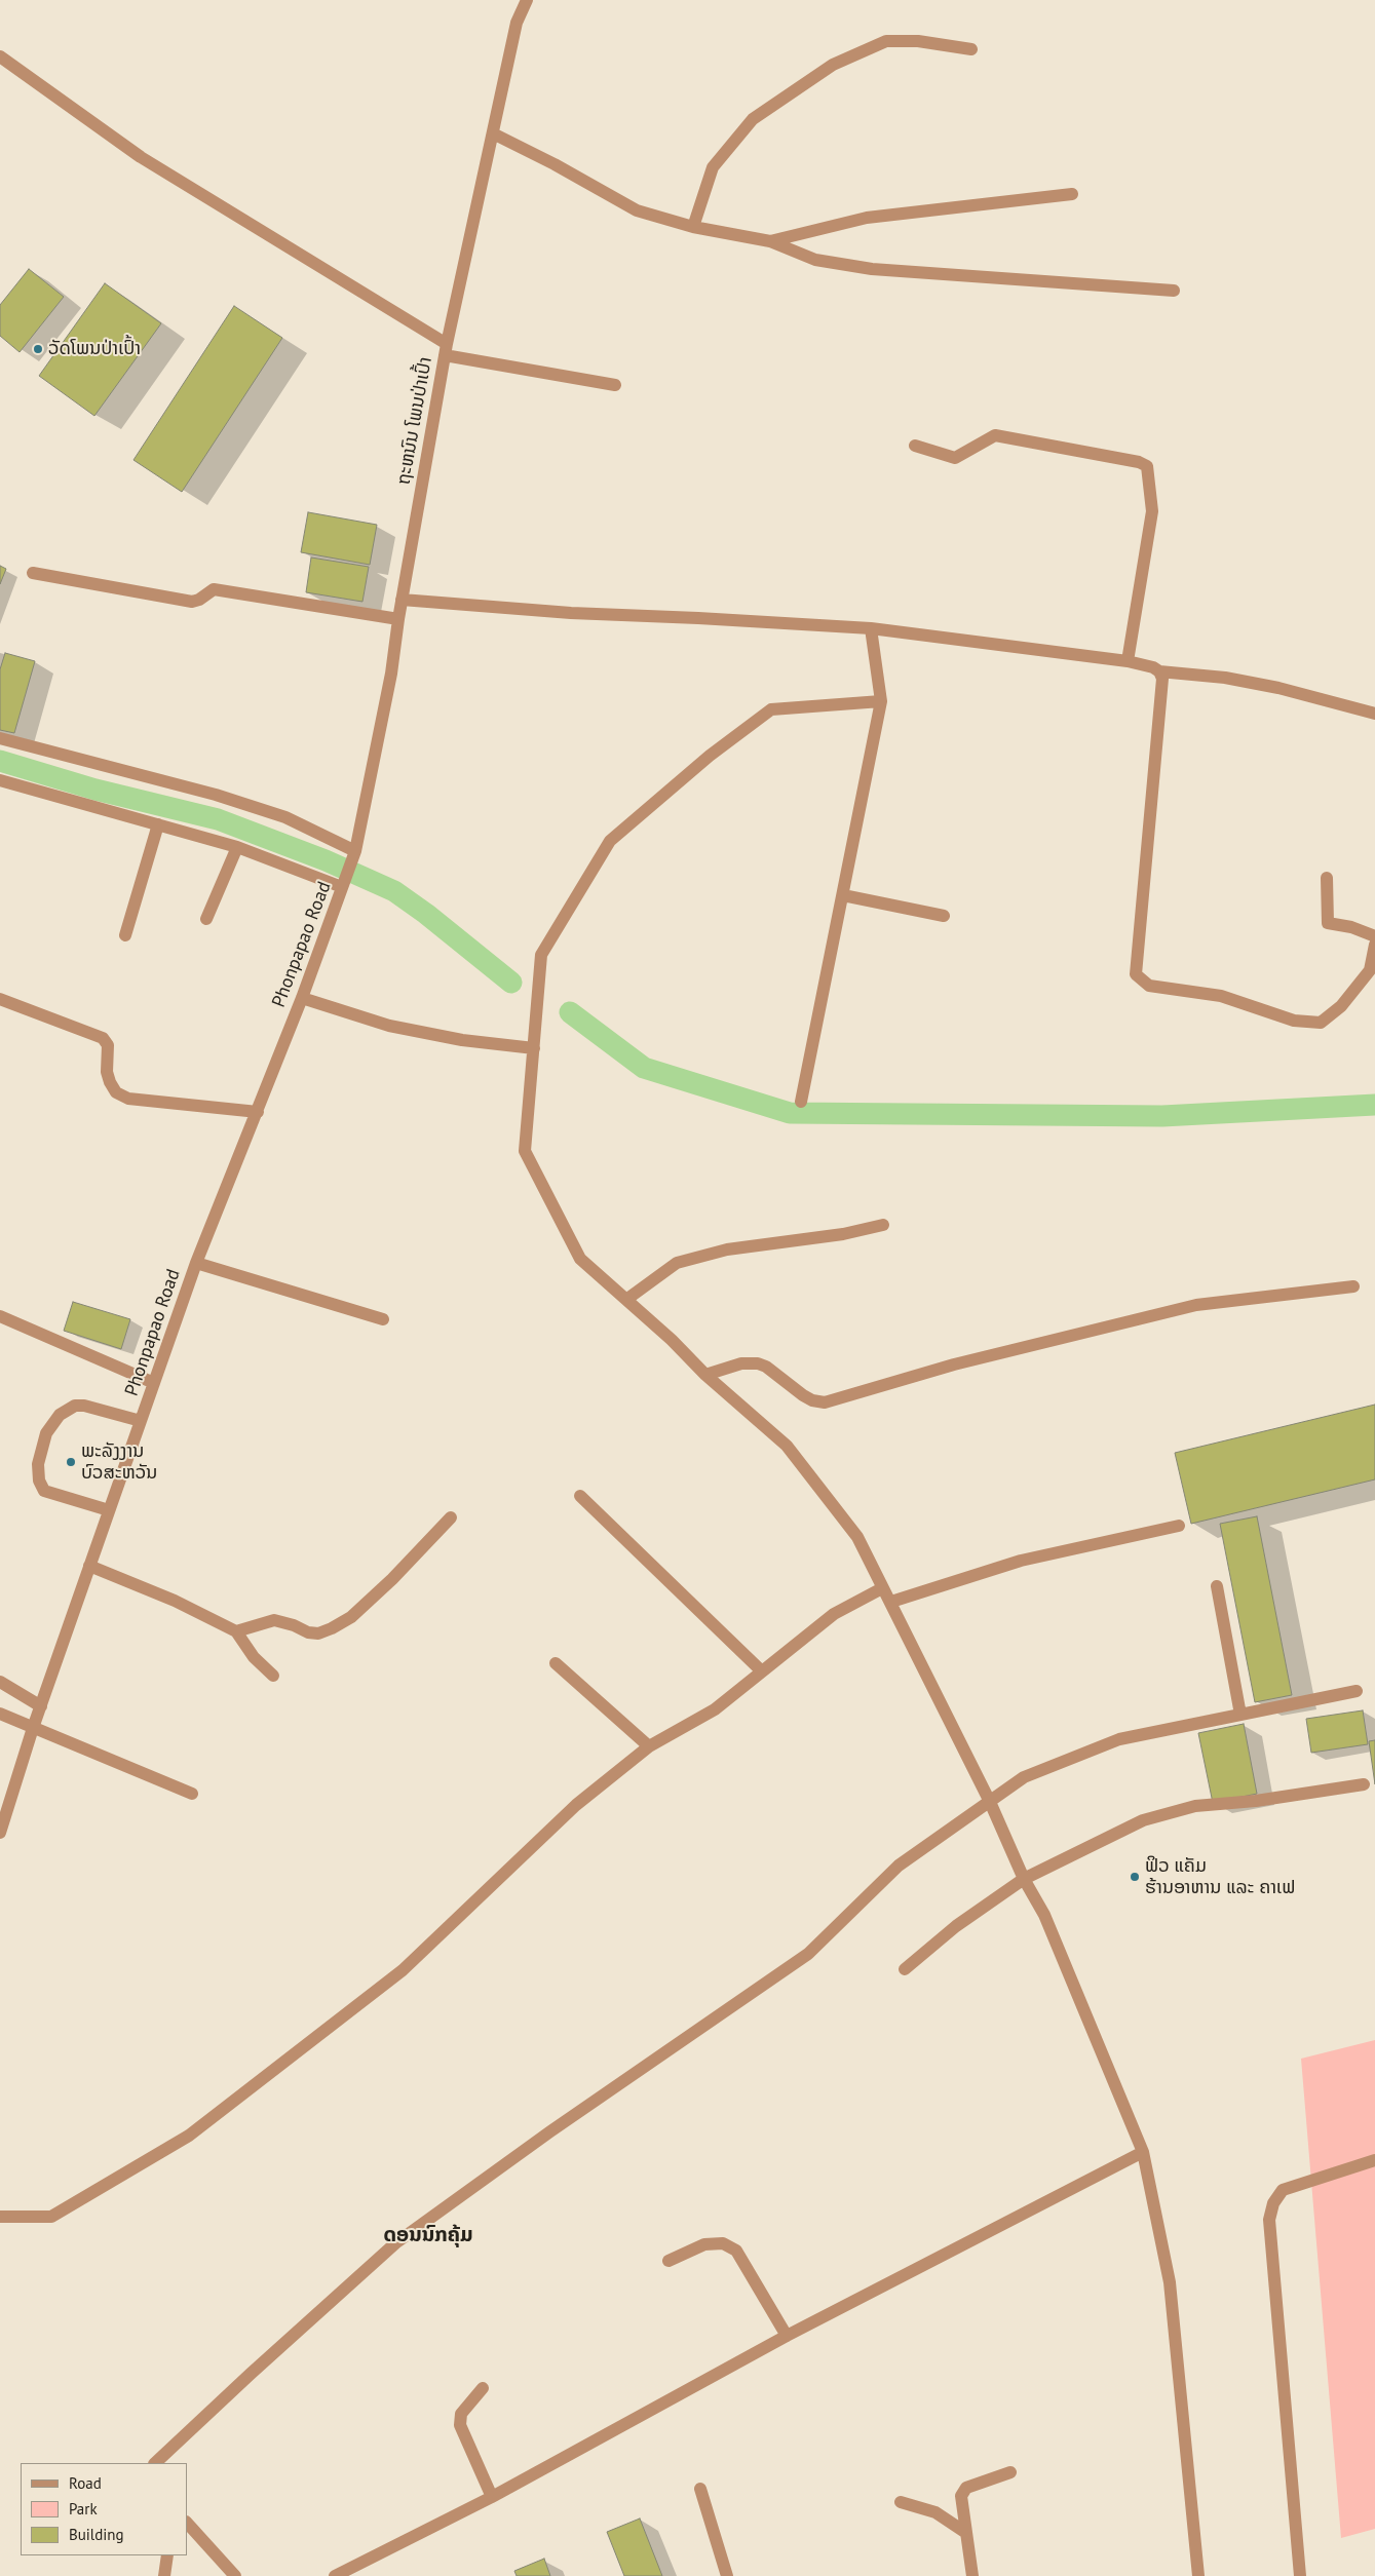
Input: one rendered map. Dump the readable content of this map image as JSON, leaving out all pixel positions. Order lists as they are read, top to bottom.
{
  "streets": {
    "street": ["ຖະຫນົນ ໂພນປ່າເປົ້າ", "Phonpapao Road"]
  },
  "crossings": [
    ["ຖະຫນົນ ໂພນປ່າເປົ້າ", "Phonpapao Road"]
  ],
  "districts": ["ດອນນົກຄຸ້ມ"],
  "places": ["ວັດໂພນປ່າເປົ້າ", "ພະລັງງານ ບົວສະຫວັນ", "ຟິວ ແຄັມ ຮ້ານອາຫານ ແລະ ຄາເຟ"],
  "legend": ["Road", "Park", "Building"]
}
